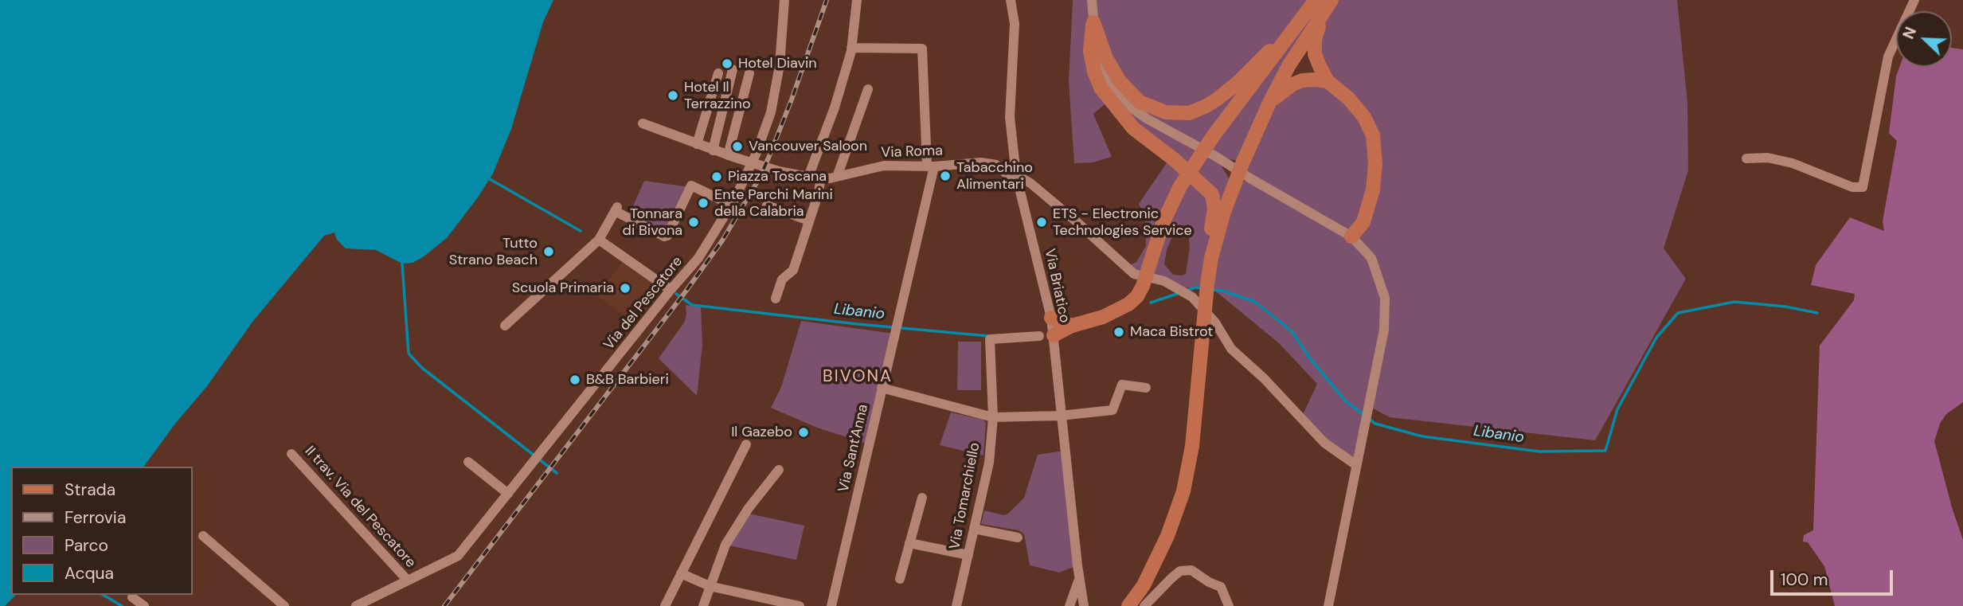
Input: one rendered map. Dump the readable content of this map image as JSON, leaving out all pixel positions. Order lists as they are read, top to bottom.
{
  "streets": {
    "street": [
      "Via Roma",
      "Via Briatico",
      "Via del Pescatore",
      "Via Sant'Anna",
      "Via Tomarchiello",
      "II trav. Via del Pescatore"
    ]
  },
  "crossings": [
    ["Via Roma", "Via Briatico"],
    ["Via Roma", "Via del Pescatore"],
    ["Via Roma", "Via Sant'Anna"],
    ["Via Briatico", "Via Tomarchiello"],
    ["Via del Pescatore", "II trav. Via del Pescatore"]
  ],
  "districts": ["BIVONA"],
  "water": ["Libanio"],
  "places": [
    "Hotel Diavin",
    "Hotel Il Terrazzino",
    "Vancouver Saloon",
    "Tabacchino Alimentari",
    "Piazza Toscana",
    "Ente Parchi Marini della Calabria",
    "Tonnara di Bivona",
    "ETS - Electronic Technologies Service",
    "Tutto Strano Beach",
    "Scuola Primaria",
    "Maca Bistrot",
    "B&B Barbieri",
    "Il Gazebo"
  ],
  "legend": [
    "Strada",
    "Ferrovia",
    "Parco",
    "Acqua"
  ],
  "scale_bar": "100 m",
  "north": "top left"
}
